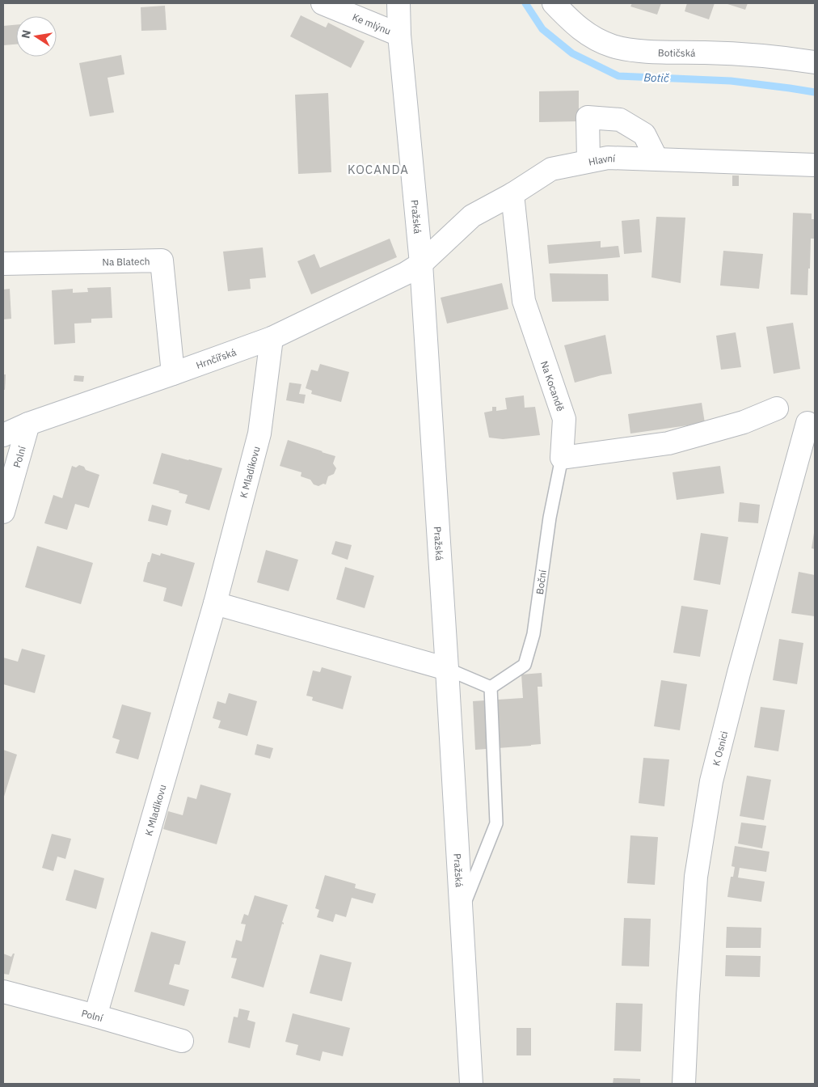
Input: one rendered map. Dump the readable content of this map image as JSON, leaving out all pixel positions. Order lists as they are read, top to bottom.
{
  "streets": {
    "street": [
      "Ke mlýnu",
      "Botičská",
      "Hlavní",
      "Pražská",
      "Na Blatech",
      "Hrnčířská",
      "Na Kocandě",
      "Polní",
      "K Mladíkovu",
      "K Osnici"
    ],
    "lane": ["Boční"]
  },
  "crossings": [
    ["Ke mlýnu", "Pražská"],
    ["Hlavní", "Pražská"],
    ["Hlavní", "Hrnčířská"],
    ["Hlavní", "Na Kocandě"],
    ["Pražská", "Hrnčířská"],
    ["Na Blatech", "Hrnčířská"],
    ["Hrnčířská", "Polní"],
    ["Hrnčířská", "K Mladíkovu"],
    ["Na Kocandě", "Boční"],
    ["Polní", "K Mladíkovu"]
  ],
  "districts": ["KOCANDA"],
  "water": ["Botič"],
  "north": "left"
}
